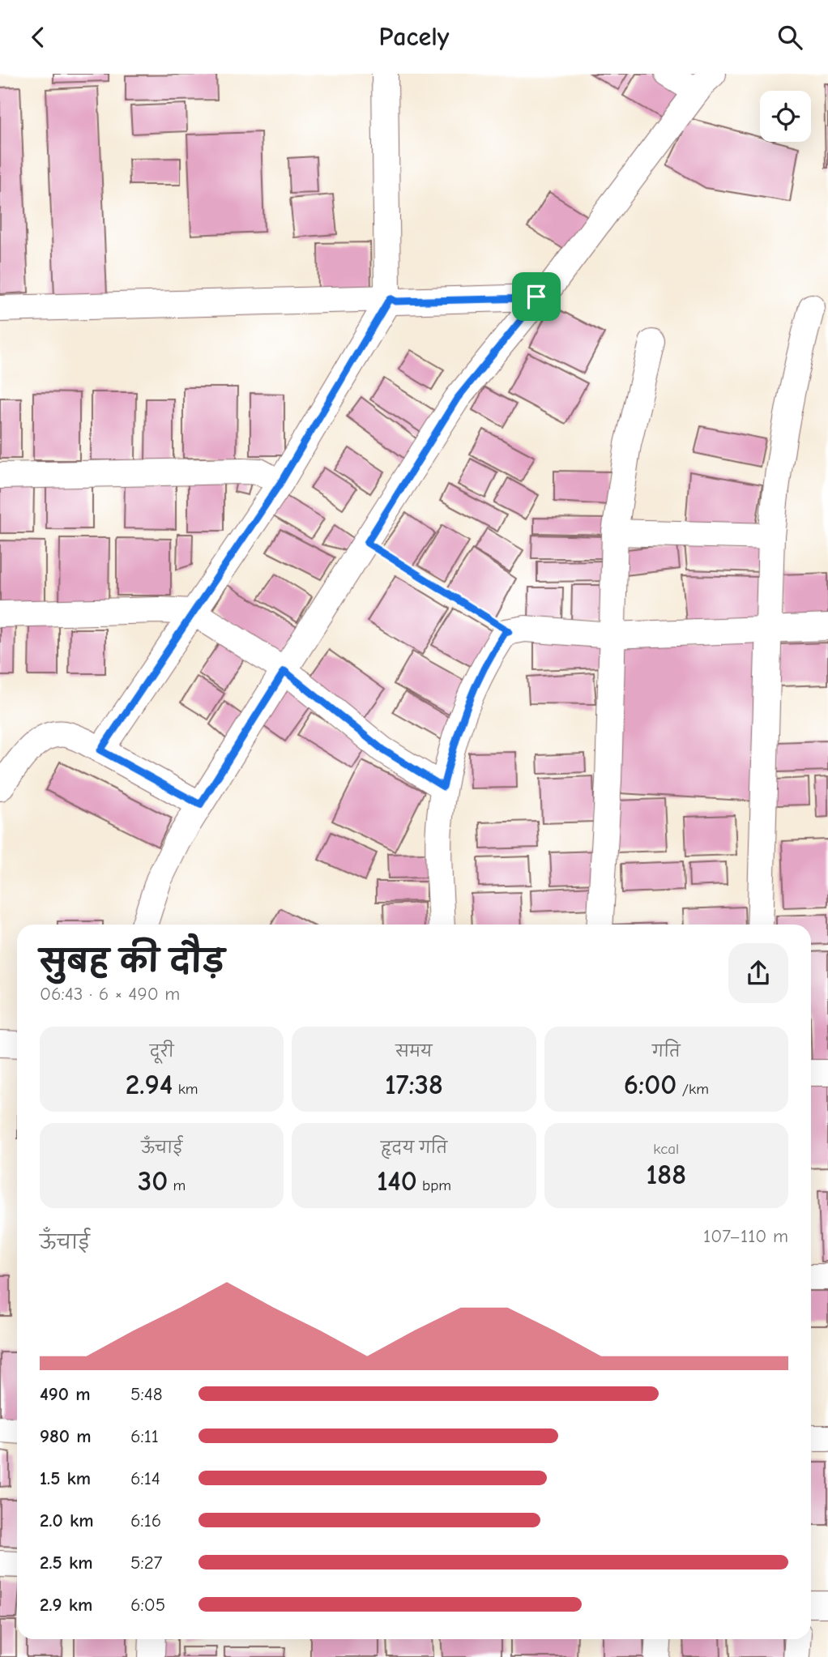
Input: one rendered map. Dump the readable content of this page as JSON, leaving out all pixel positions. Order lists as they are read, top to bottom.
{
  "page": {
    "header": "Pacely",
    "heading": ["सुबह की दौड़", "06:43 · 6 × 490 m"],
    "stats": [
      ["दूरी", "2.94 km"],
      ["समय", "17:38"],
      ["गति", "6:00 /km"],
      ["ऊँचाई", "30 m"],
      ["हृदय गति", "140 bpm"],
      ["kcal", "188"]
    ],
    "chart": ["ऊँचाई", "107–110 m"],
    "list": [
      {
        "name": "490 m",
        "note": "5:48"
      },
      {
        "name": "980 m",
        "note": "6:11"
      },
      {
        "name": "1.5 km",
        "note": "6:14"
      },
      {
        "name": "2.0 km",
        "note": "6:16"
      },
      {
        "name": "2.5 km",
        "note": "5:27"
      },
      {
        "name": "2.9 km",
        "note": "6:05"
      }
    ]
  }
}
